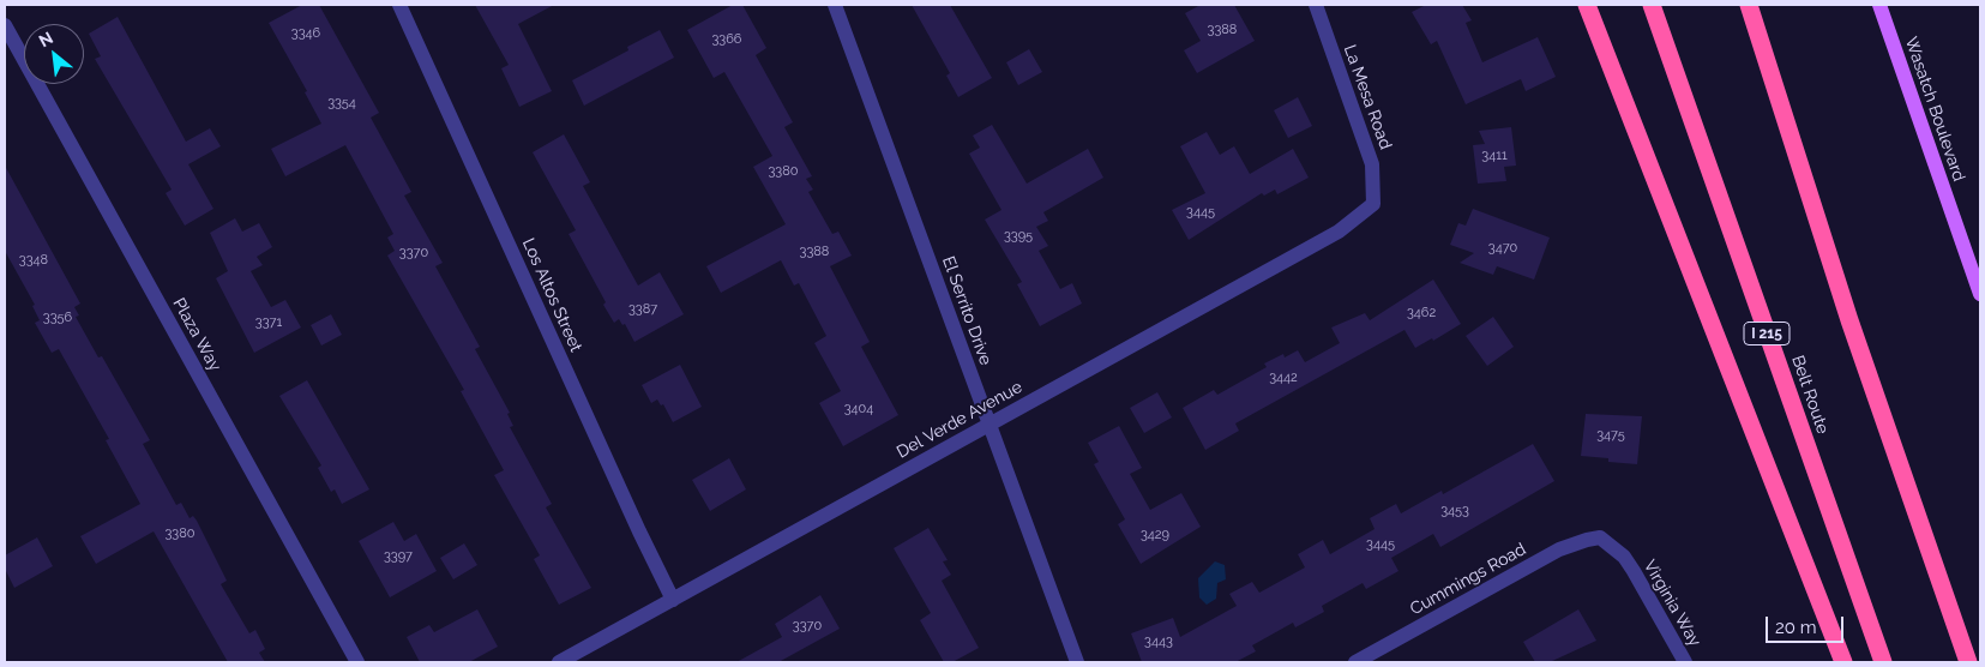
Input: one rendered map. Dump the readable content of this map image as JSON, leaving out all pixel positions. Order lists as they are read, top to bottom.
{
  "streets": {
    "highway": ["I 215", "Belt Route"],
    "main road": ["Wasatch Boulevard"],
    "street": [
      "La Mesa Road",
      "Los Altos Street",
      "El Serrito Drive",
      "Plaza Way",
      "Del Verde Avenue",
      "Cummings Road",
      "Virginia Way"
    ]
  },
  "crossings": [
    ["La Mesa Road", "Del Verde Avenue"],
    ["Los Altos Street", "Del Verde Avenue"],
    ["El Serrito Drive", "Del Verde Avenue"],
    ["Cummings Road", "Virginia Way"]
  ],
  "house_numbers": [
    "3388",
    "3346",
    "3366",
    "3354",
    "3411",
    "3380",
    "3445",
    "3395",
    "3470",
    "3388",
    "3370",
    "3348",
    "3387",
    "3462",
    "3356",
    "3371",
    "3442",
    "3404",
    "3475",
    "3453",
    "3380",
    "3429",
    "3445",
    "3397",
    "3370",
    "3443"
  ],
  "scale_bar": "20 m",
  "north": "top left"
}
